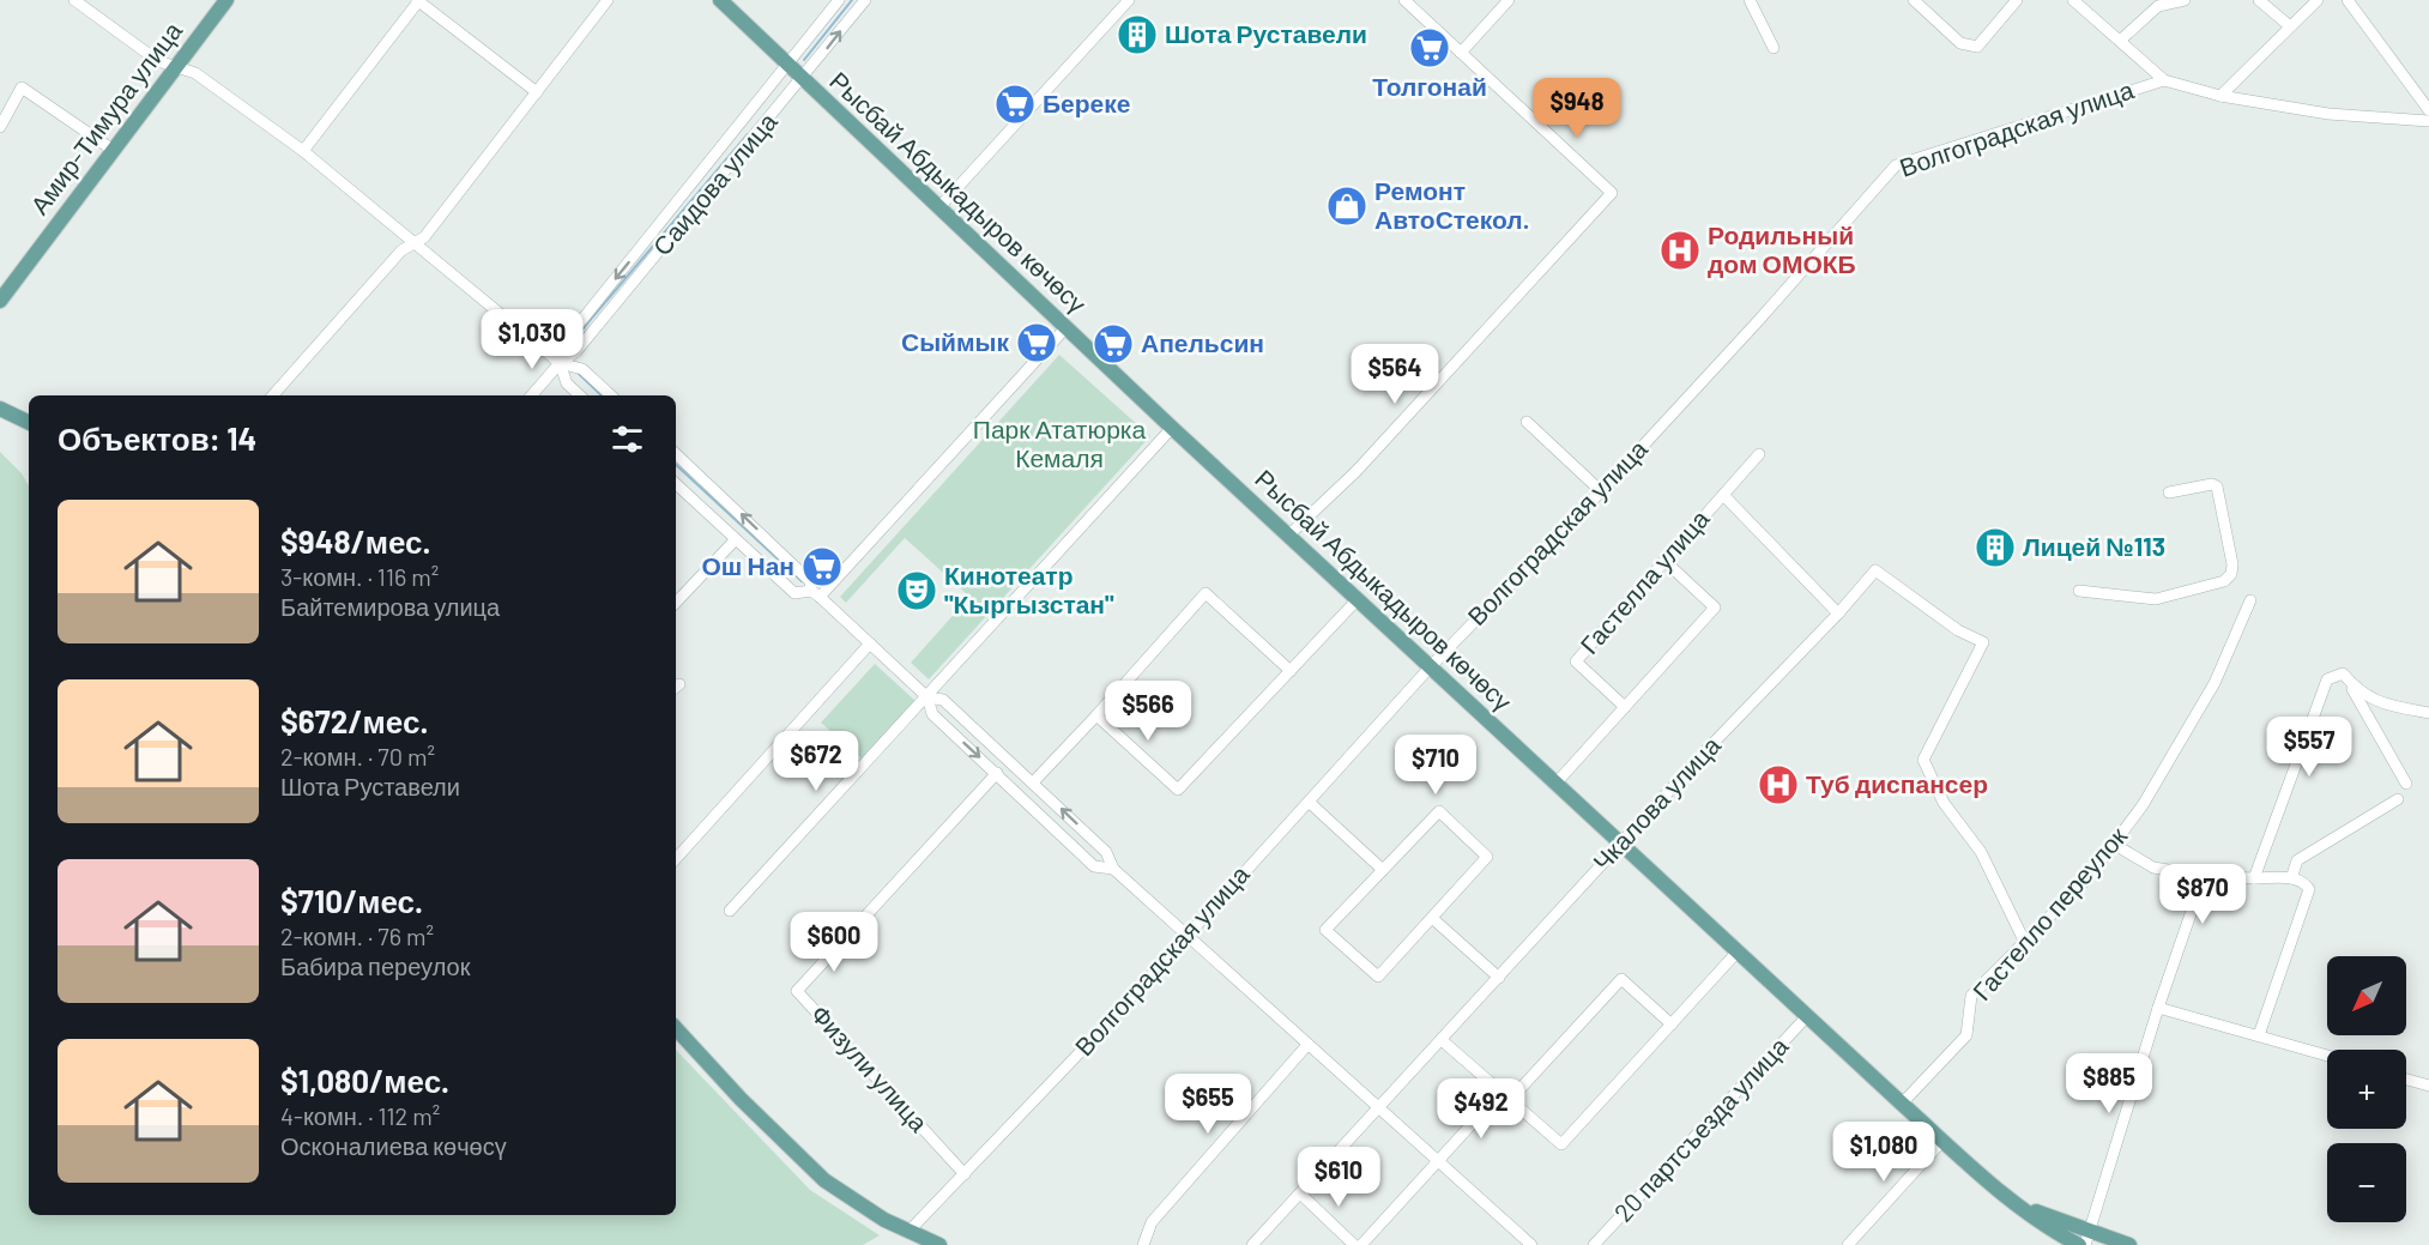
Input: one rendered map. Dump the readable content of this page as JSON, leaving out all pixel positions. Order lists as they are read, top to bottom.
{
  "streets": {
    "main road": ["Амир-Тимура улица", "Рысбай Абдыкадыров көчөсү"],
    "street": [
      "Волгоградская улица",
      "Саидова улица",
      "Гастелла улица",
      "Чкалова улица",
      "Гастелло переулок",
      "Физули улица",
      "20 партсъезда улица"
    ]
  },
  "crossings": [
    ["Волгоградская улица", "Рысбай Абдыкадыров көчөсү"],
    ["Волгоградская улица", "Физули улица"],
    ["Саидова улица", "Рысбай Абдыкадыров көчөсү"],
    ["Рысбай Абдыкадыров көчөсү", "Чкалова улица"],
    ["Рысбай Абдыкадыров көчөсү", "Гастелло переулок"],
    ["Рысбай Абдыкадыров көчөсү", "20 партсъезда улица"],
    ["Чкалова улица", "Гастелло переулок"]
  ],
  "parks": ["Парк Ататюрка Кемаля"],
  "places": {
    "building": ["Шота Руставели", "Лицей №113"],
    "supermarket": [
      "Толгонай",
      "Береке",
      "Сыймык",
      "Апельсин",
      "Ош Нан"
    ],
    "shop": ["Ремонт АвтоСтекол."],
    "hospital": ["Родильный дом ОМОКБ", "Туб диспансер"],
    "theatre": ["Кинотеатр \"Кыргызстан\""]
  },
  "north": "bottom left",
  "page": {
    "price": [
      "$948",
      "$1,030",
      "$564",
      "$566",
      "$557",
      "$672",
      "$710",
      "$870",
      "$600",
      "$885",
      "$655",
      "$492",
      "$1,080",
      "$610"
    ],
    "heading": "Объектов: 14",
    "list": [
      {
        "name": "$948/мес.",
        "note": "3-комн. · 116 m² · Байтемирова улица"
      },
      {
        "name": "$672/мес.",
        "note": "2-комн. · 70 m² · Шота Руставели"
      },
      {
        "name": "$710/мес.",
        "note": "2-комн. · 76 m² · Бабира переулок"
      },
      {
        "name": "$1,080/мес.",
        "note": "4-комн. · 112 m² · Осконалиева көчөсү"
      }
    ],
    "map_buttons": ["+", "−"]
  }
}
